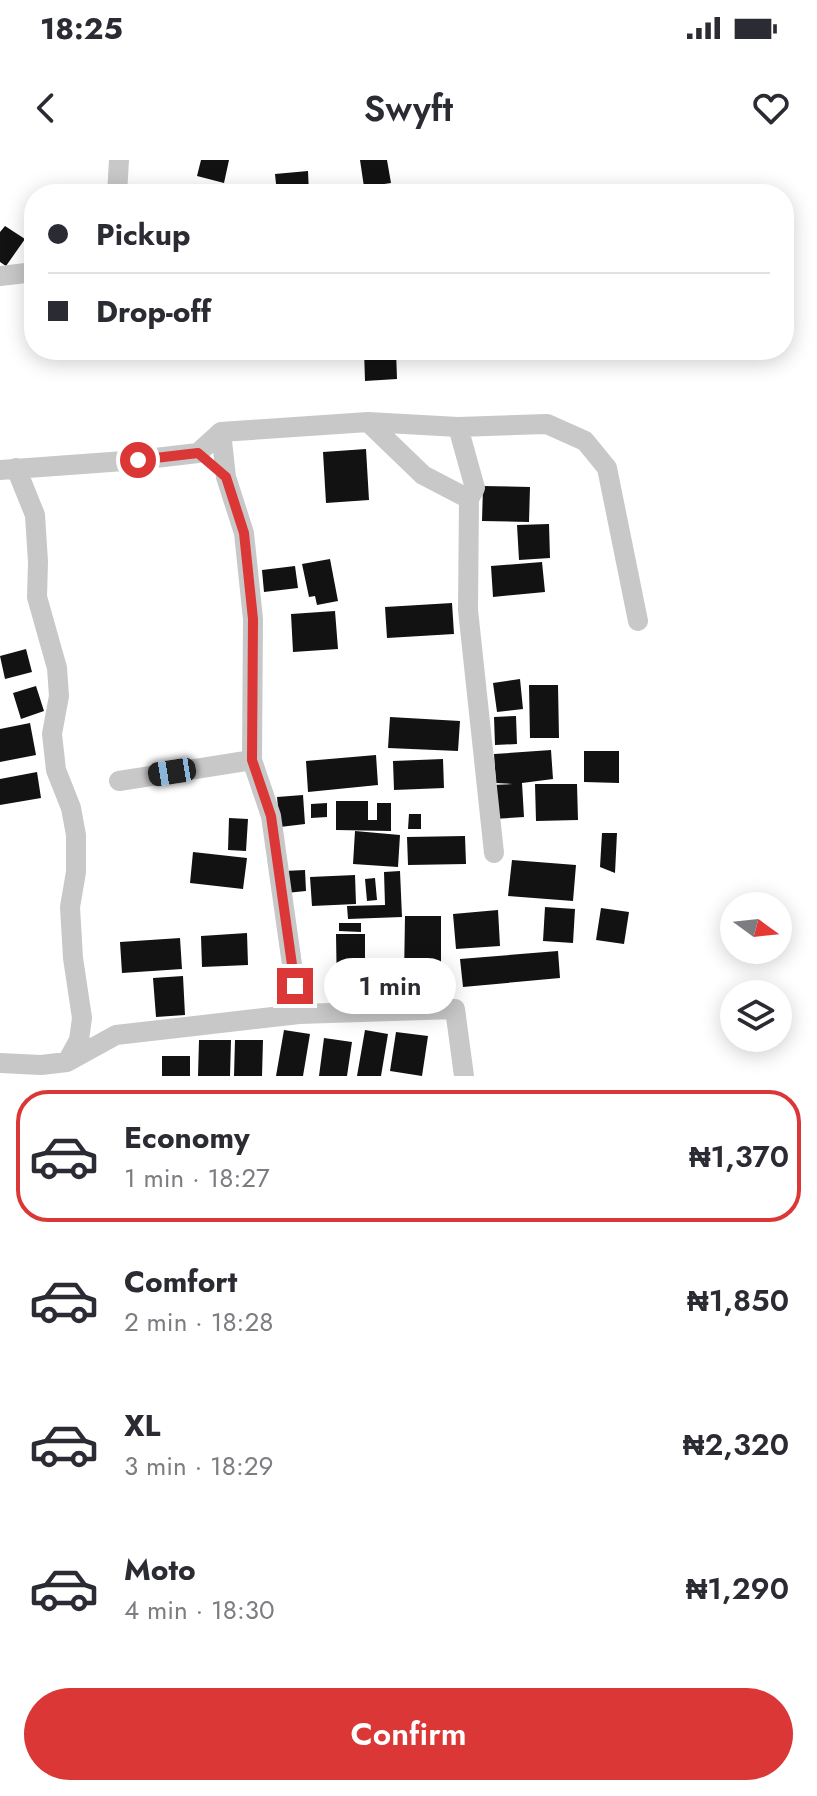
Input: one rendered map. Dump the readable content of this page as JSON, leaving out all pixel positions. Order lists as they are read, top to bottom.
{
  "north": "right",
  "page": {
    "status": "18:25",
    "header": "Swyft",
    "banner": ["Pickup", "Drop-off"],
    "bubble": "1 min",
    "list": [
      {
        "name": "Economy",
        "note": "1 min · 18:27",
        "value": "₦1,370"
      },
      {
        "name": "Comfort",
        "note": "2 min · 18:28",
        "value": "₦1,850"
      },
      {
        "name": "XL",
        "note": "3 min · 18:29",
        "value": "₦2,320"
      },
      {
        "name": "Moto",
        "note": "4 min · 18:30",
        "value": "₦1,290"
      }
    ],
    "buttons": "Confirm"
  }
}
